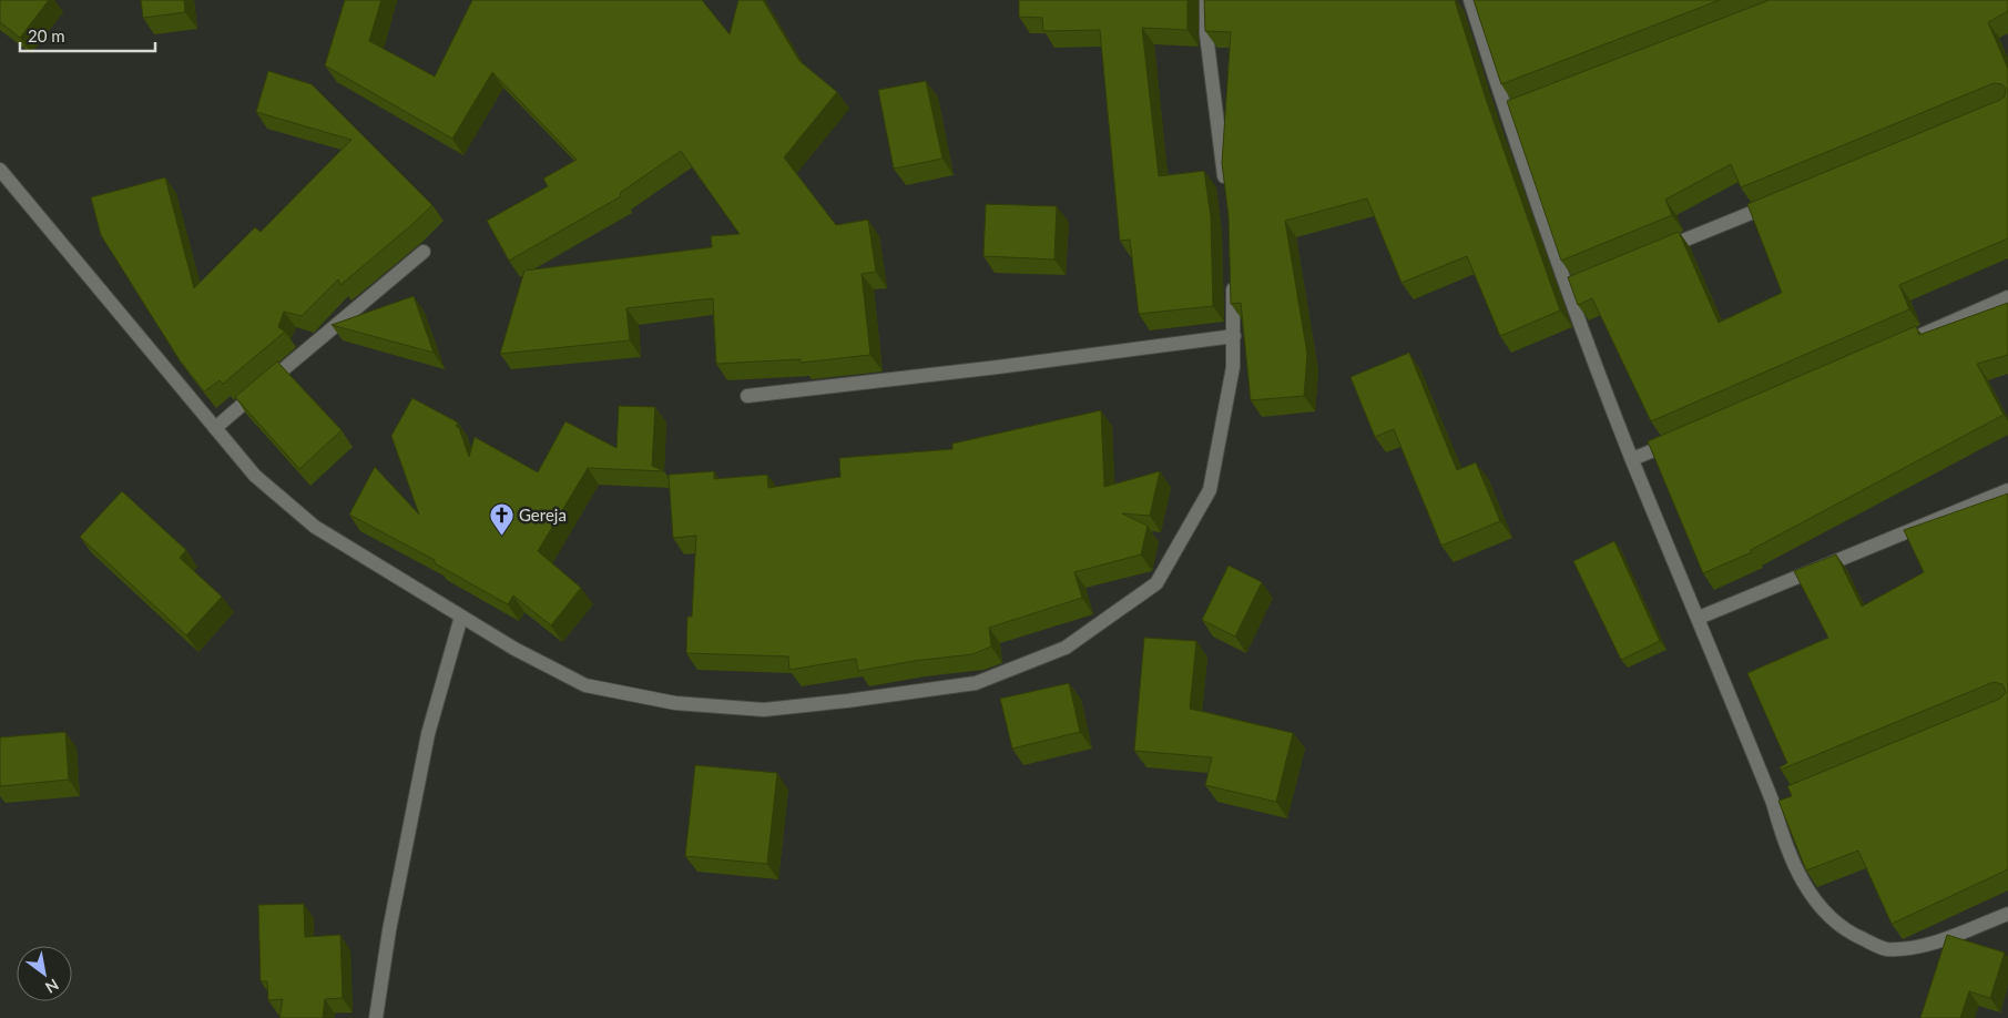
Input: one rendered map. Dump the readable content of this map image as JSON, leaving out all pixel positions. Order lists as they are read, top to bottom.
{
  "places": {
    "church": ["Gereja"]
  },
  "scale_bar": "20 m",
  "north": "bottom right"
}
